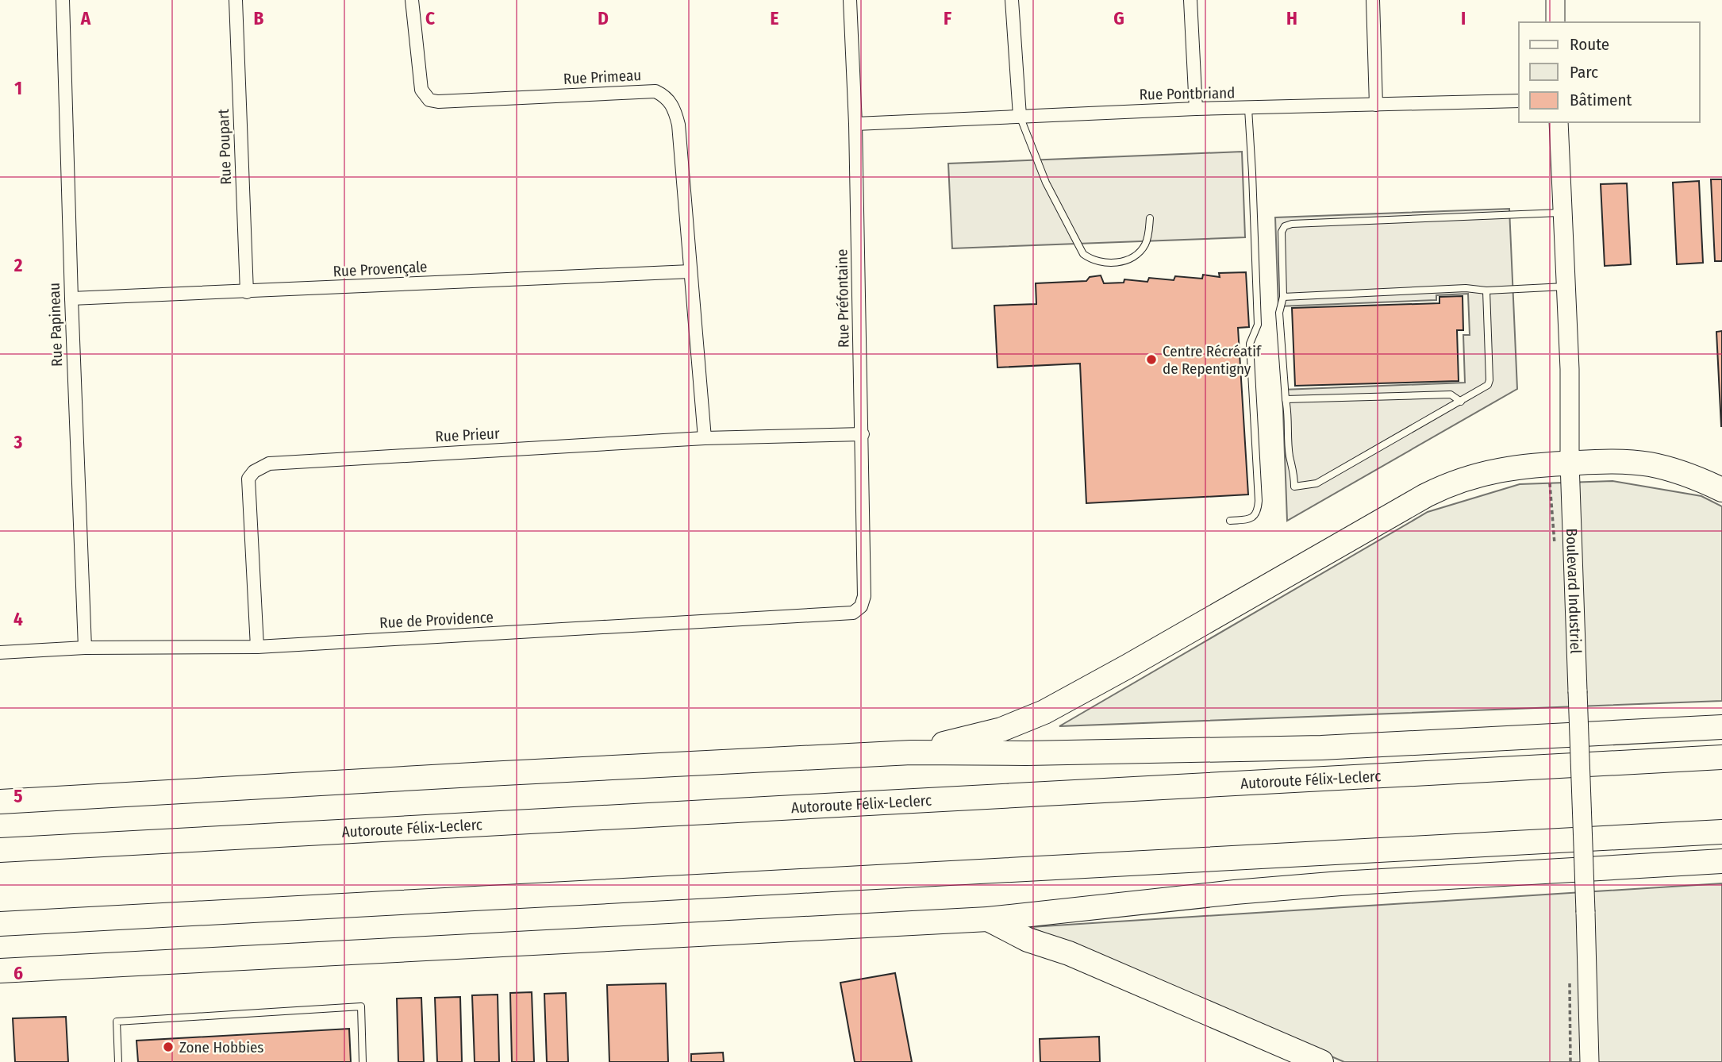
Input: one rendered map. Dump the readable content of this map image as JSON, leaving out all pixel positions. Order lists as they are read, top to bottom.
{
  "streets": {
    "highway": ["Autoroute Félix-Leclerc"],
    "street": [
      "Rue Primeau",
      "Rue Pontbriand",
      "Rue Poupart",
      "Rue Provençale",
      "Rue Préfontaine",
      "Rue Papineau",
      "Rue Prieur",
      "Boulevard Industriel",
      "Rue de Providence"
    ]
  },
  "crossings": [
    ["Rue Primeau", "Rue Provençale"],
    ["Rue Primeau", "Rue Prieur"],
    ["Rue Pontbriand", "Rue Préfontaine"],
    ["Rue Poupart", "Rue Provençale"],
    ["Rue Provençale", "Rue Papineau"],
    ["Rue Préfontaine", "Rue Prieur"],
    ["Rue Préfontaine", "Rue de Providence"],
    ["Rue Papineau", "Rue de Providence"],
    ["Rue Prieur", "Rue de Providence"]
  ],
  "places": ["Centre Récréatif de Repentigny", "Zone Hobbies"],
  "legend": ["Route", "Parc", "Bâtiment"],
  "grid": {
    "columns": [
      "A",
      "B",
      "C",
      "D",
      "E",
      "F",
      "G",
      "H",
      "I"
    ],
    "rows": [
      "1",
      "2",
      "3",
      "4",
      "5",
      "6"
    ]
  }
}
